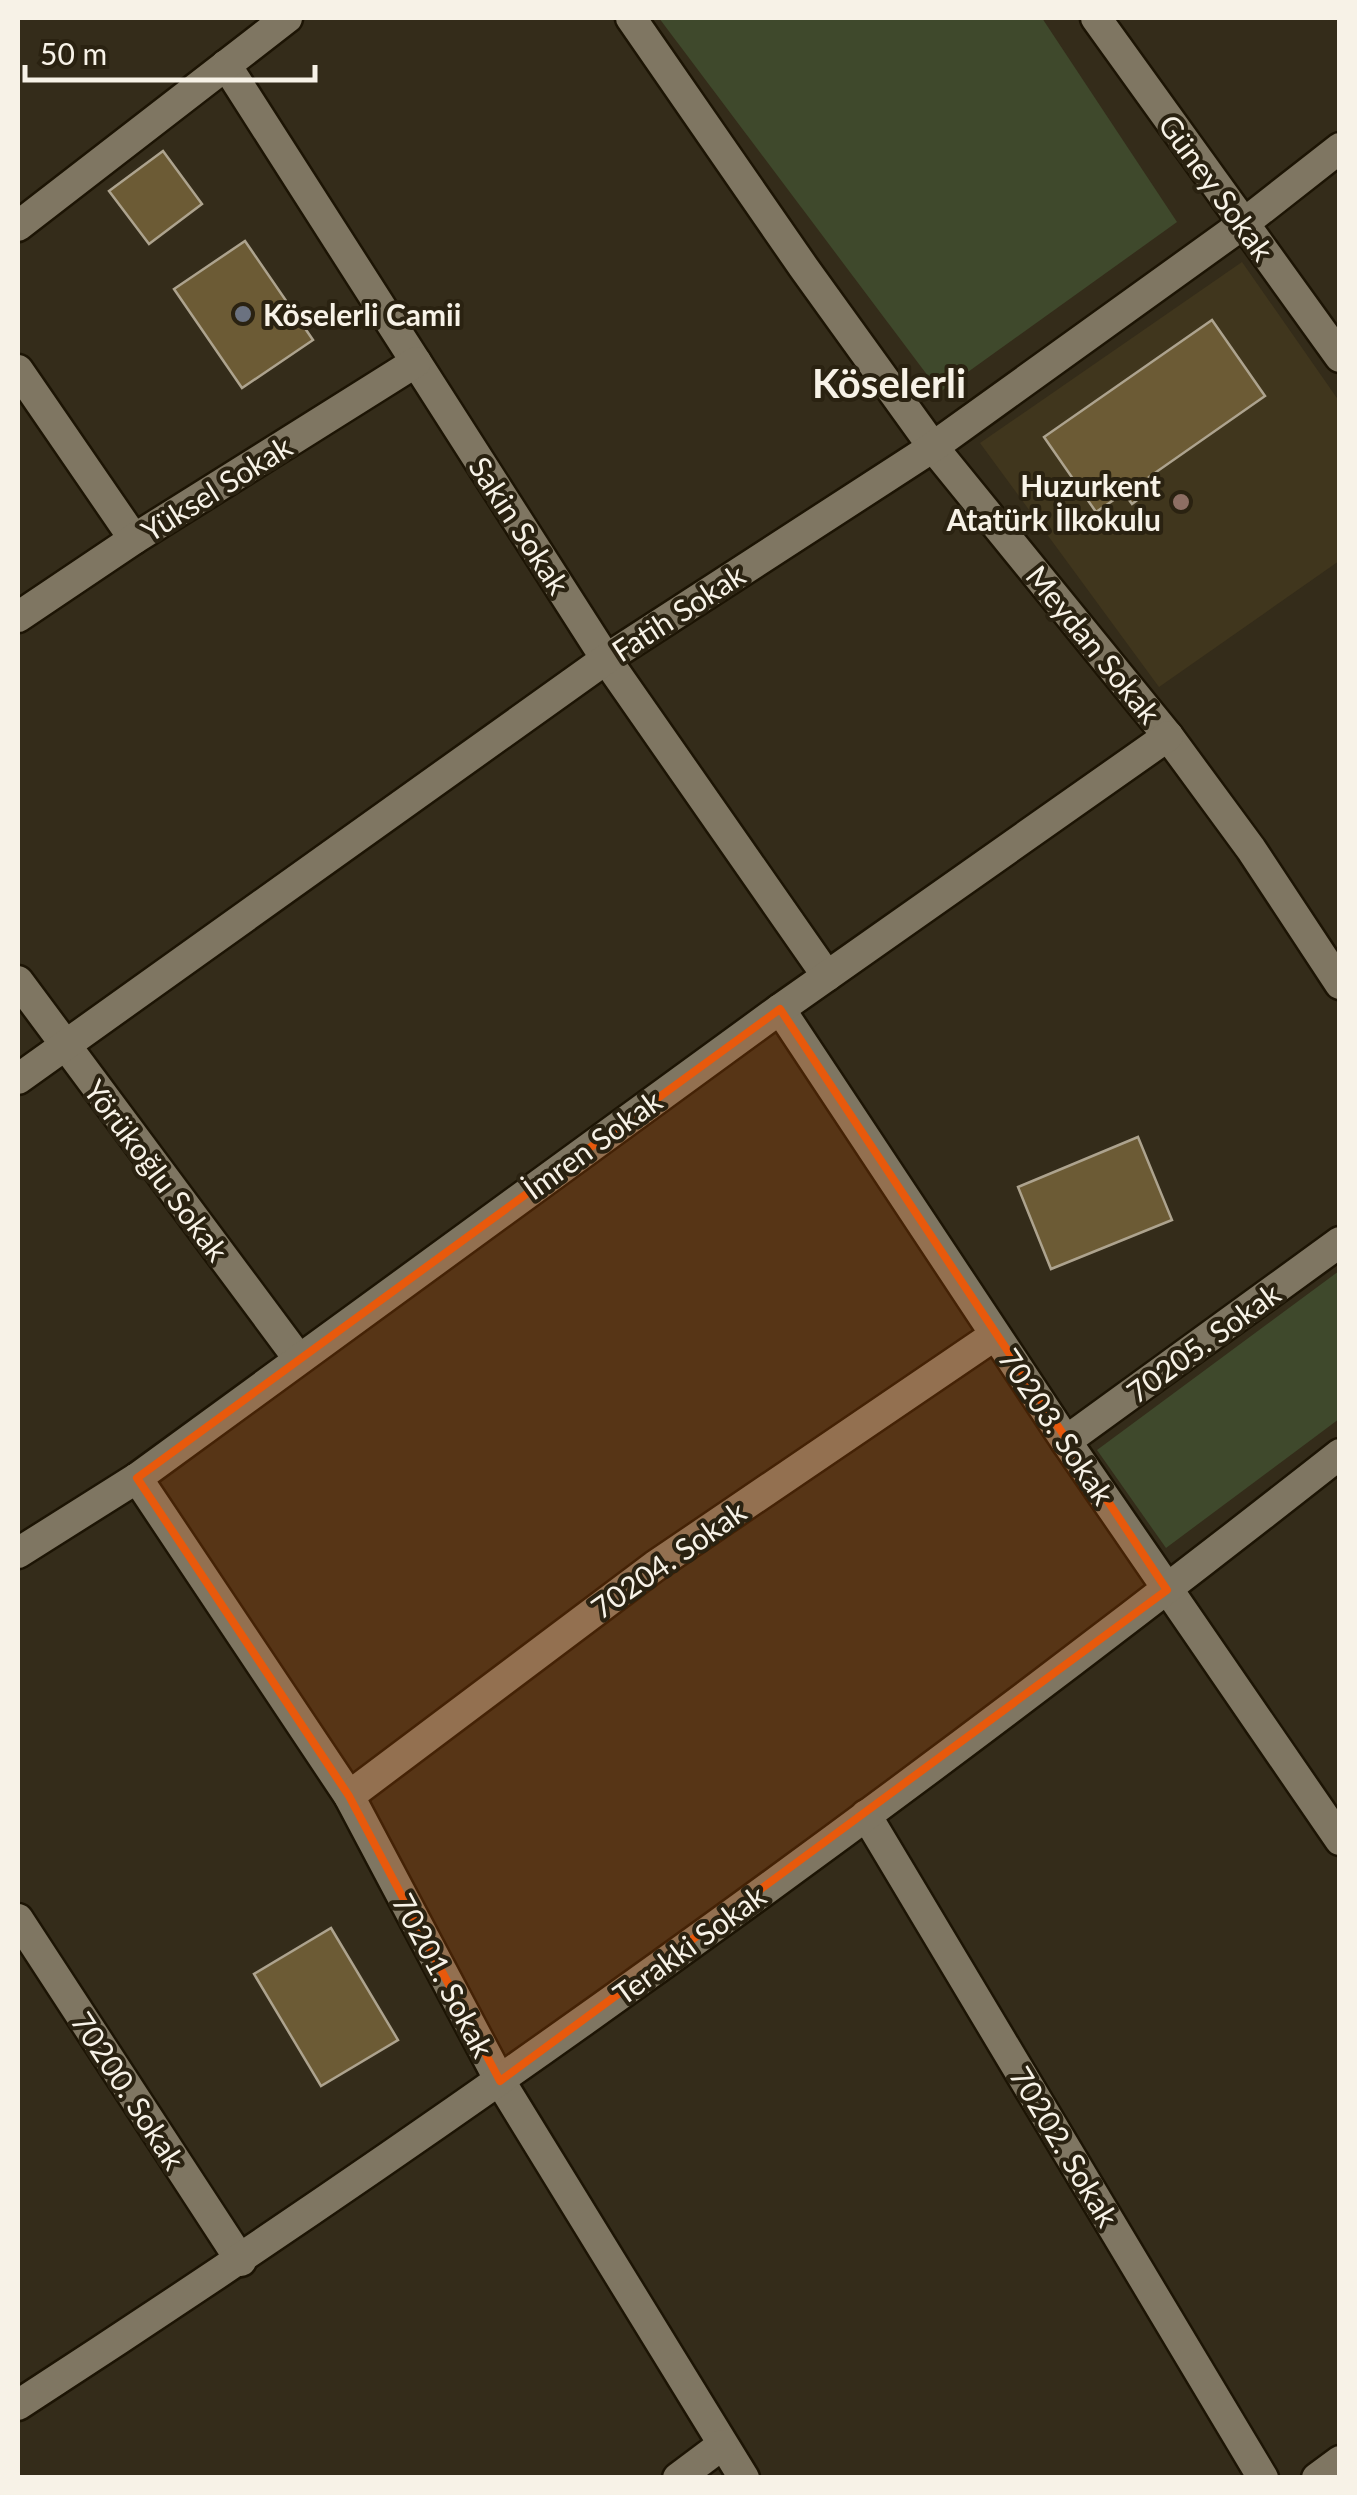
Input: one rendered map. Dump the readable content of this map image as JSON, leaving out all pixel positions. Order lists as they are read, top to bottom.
{
  "streets": {
    "street": [
      "Güney Sokak",
      "Yüksel Sokak",
      "Sakin Sokak",
      "Fatih Sokak",
      "Meydan Sokak",
      "İmren Sokak",
      "Yörükoğlu Sokak",
      "70205. Sokak",
      "70203. Sokak",
      "70204. Sokak",
      "Terakki Sokak",
      "70201. Sokak",
      "70200. Sokak",
      "70202. Sokak"
    ]
  },
  "crossings": [
    ["Güney Sokak", "Fatih Sokak"],
    ["Yüksel Sokak", "Sakin Sokak"],
    ["Sakin Sokak", "Fatih Sokak"],
    ["Sakin Sokak", "İmren Sokak"],
    ["Fatih Sokak", "Meydan Sokak"],
    ["Fatih Sokak", "Yörükoğlu Sokak"],
    ["Meydan Sokak", "İmren Sokak"],
    ["İmren Sokak", "Yörükoğlu Sokak"],
    ["İmren Sokak", "70203. Sokak"],
    ["İmren Sokak", "70201. Sokak"],
    ["70205. Sokak", "70203. Sokak"],
    ["70203. Sokak", "70204. Sokak"],
    ["70203. Sokak", "Terakki Sokak"],
    ["70204. Sokak", "70201. Sokak"],
    ["Terakki Sokak", "70201. Sokak"],
    ["Terakki Sokak", "70200. Sokak"],
    ["Terakki Sokak", "70202. Sokak"]
  ],
  "districts": ["Köselerli"],
  "places": ["Köselerli Camii", "Huzurkent Atatürk İlkokulu"],
  "scale_bar": "50 m"
}
